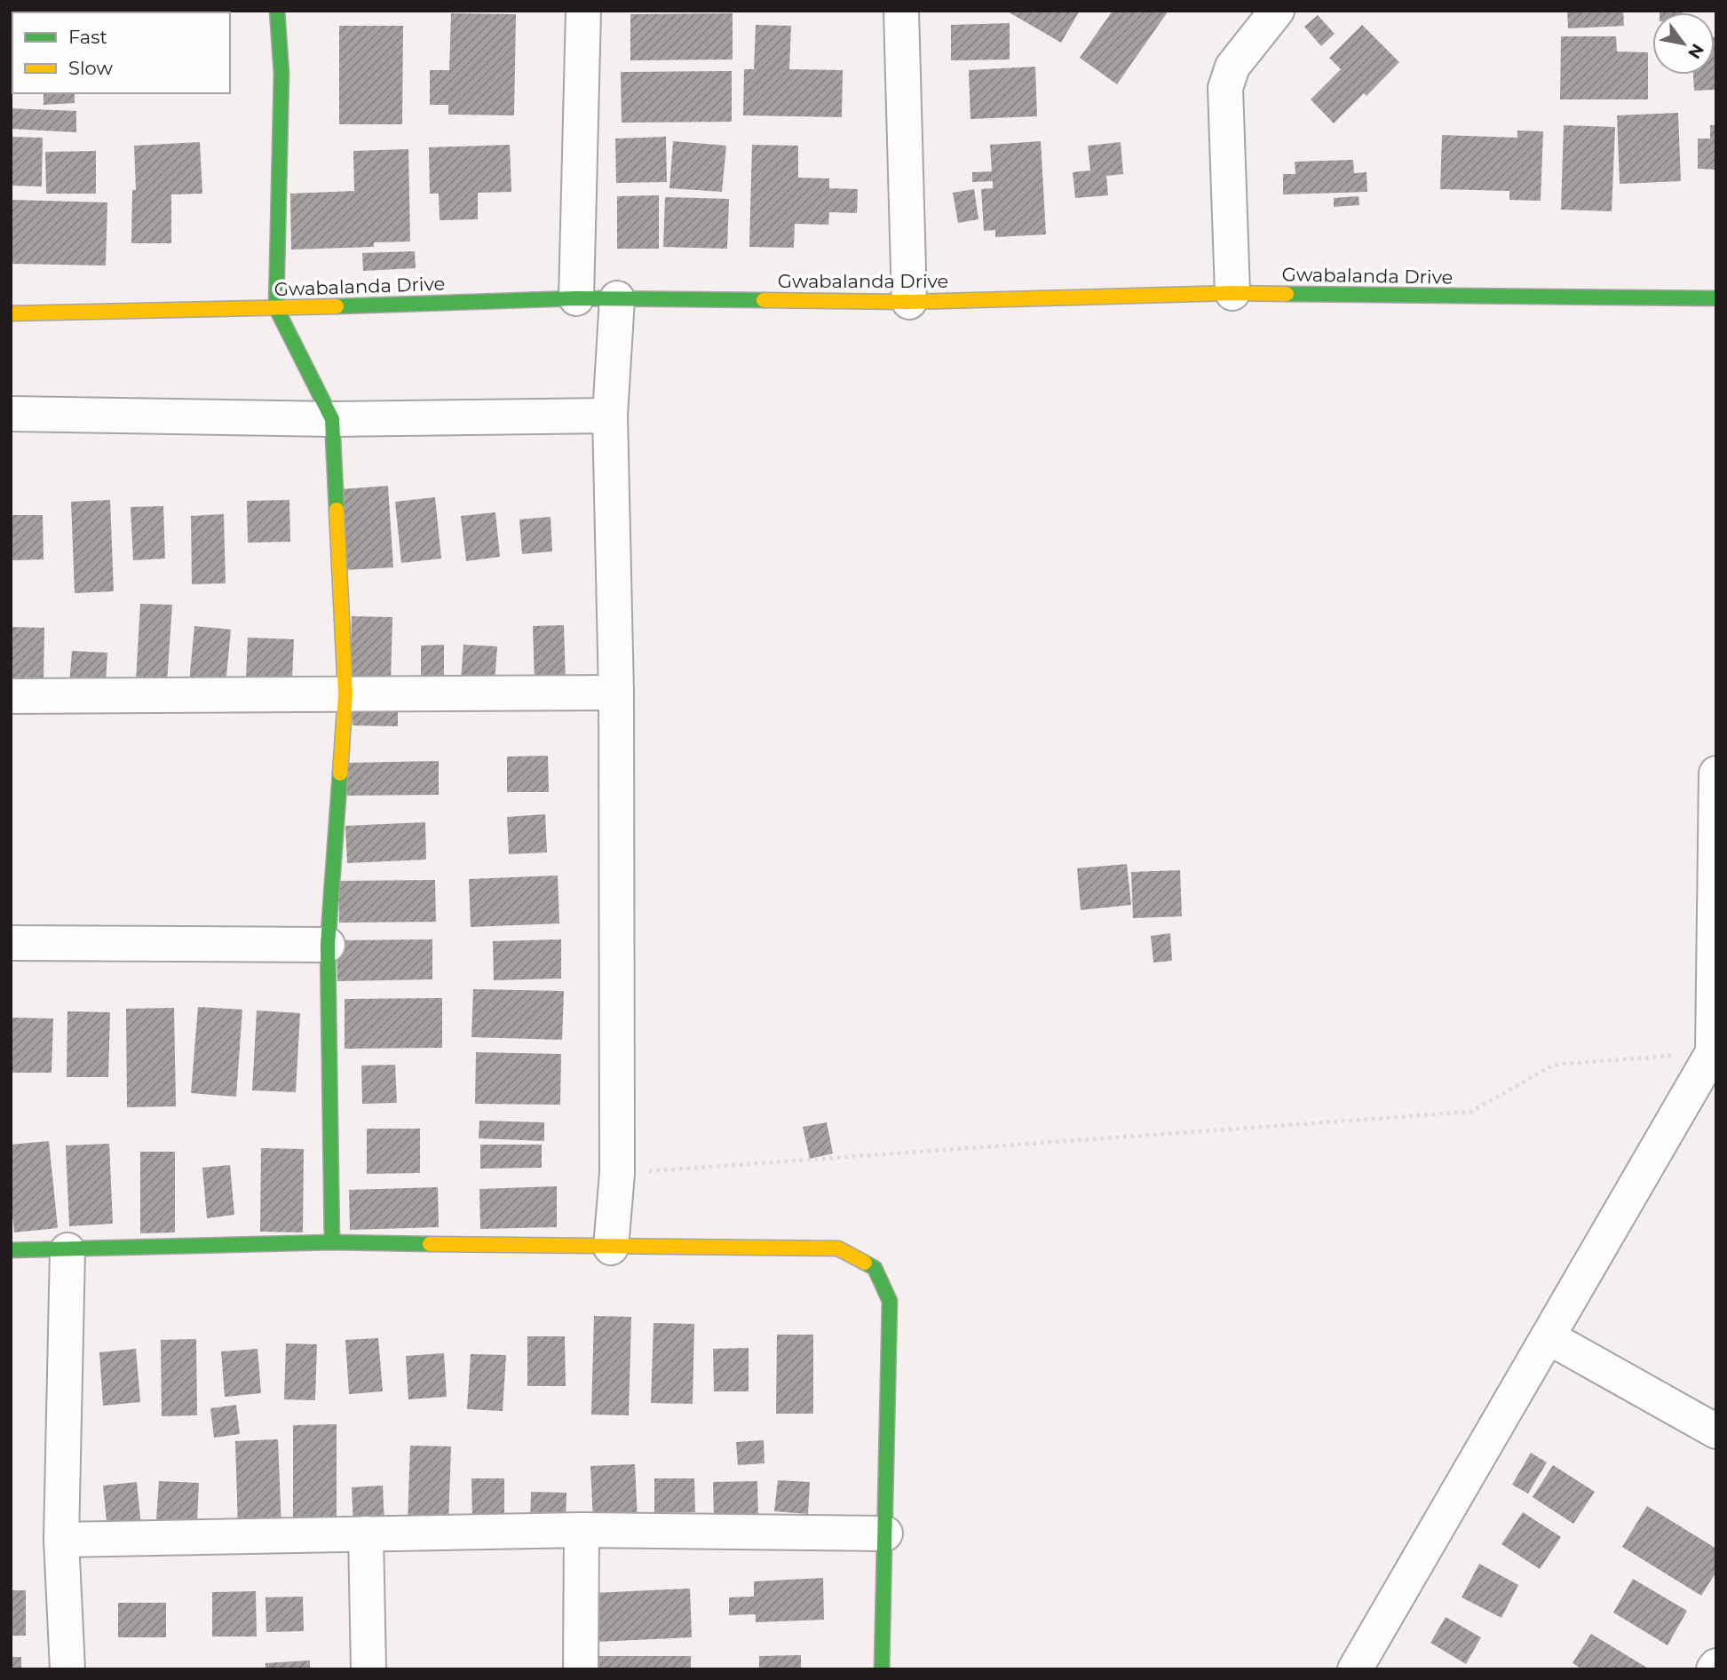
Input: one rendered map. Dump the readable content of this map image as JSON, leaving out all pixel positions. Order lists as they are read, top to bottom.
{
  "streets": {
    "street": ["Gwabalanda Drive"]
  },
  "legend": ["Fast", "Slow"],
  "north": "bottom right"
}
